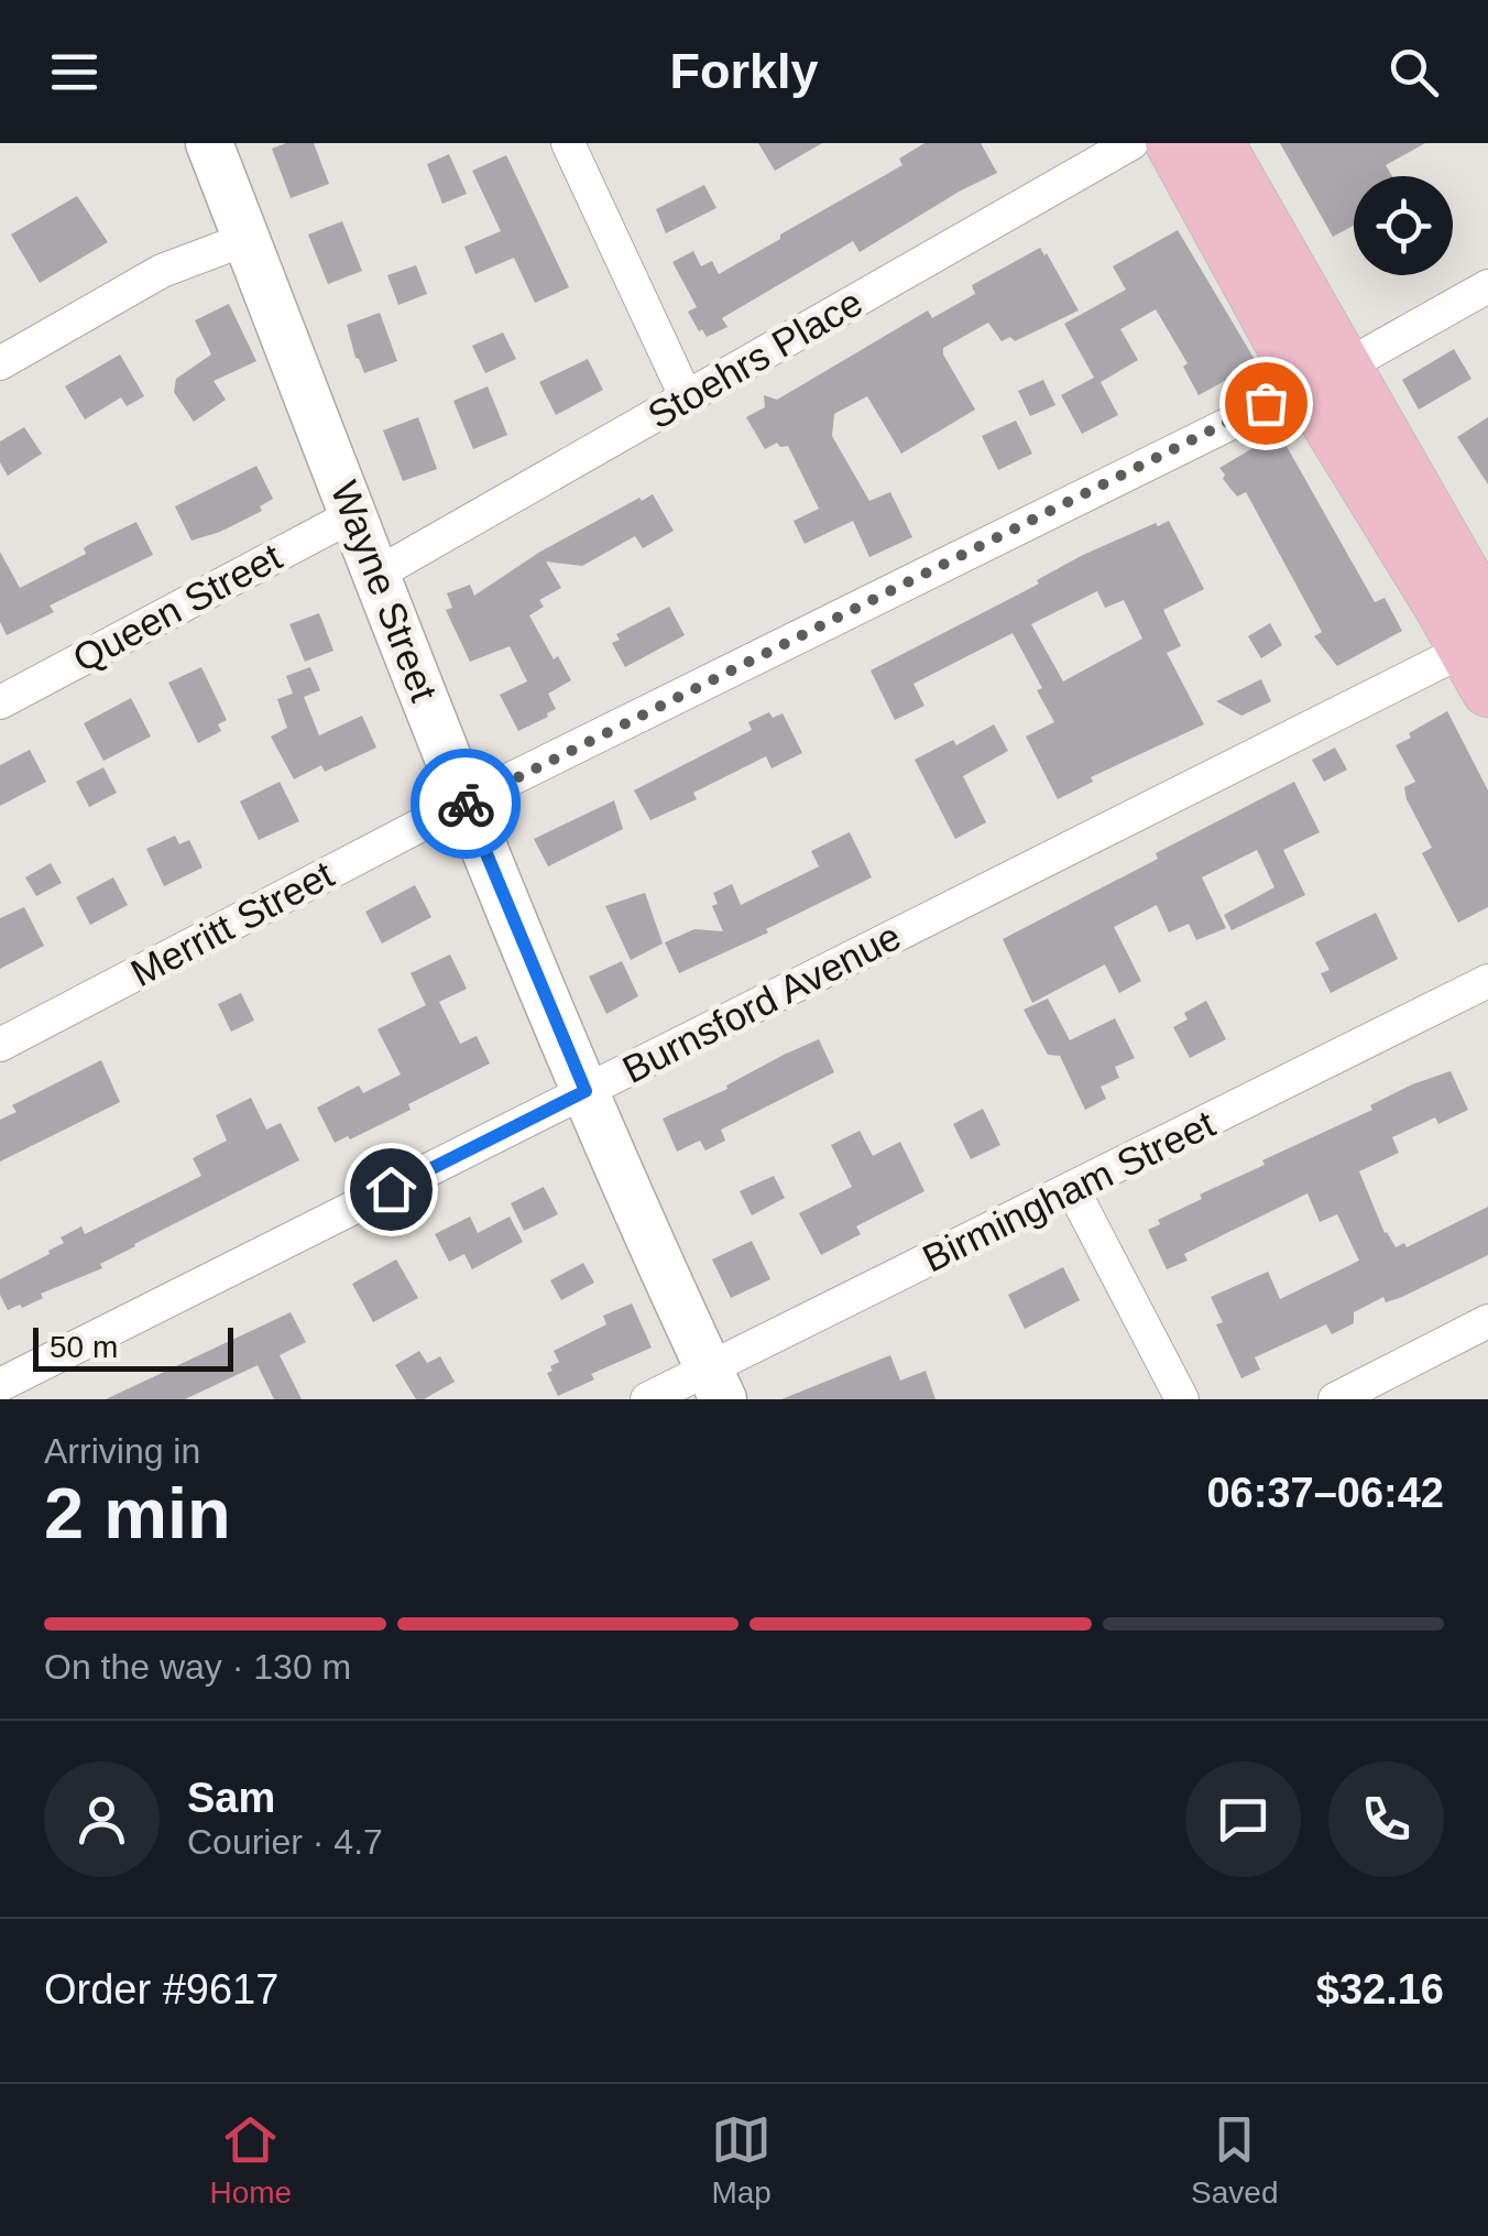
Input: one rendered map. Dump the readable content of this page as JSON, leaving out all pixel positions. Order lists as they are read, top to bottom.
{
  "streets": {
    "street": [
      "Stoehrs Place",
      "Wayne Street",
      "Queen Street",
      "Merritt Street",
      "Burnsford Avenue",
      "Birmingham Street"
    ]
  },
  "crossings": [
    ["Stoehrs Place", "Wayne Street"],
    ["Wayne Street", "Queen Street"],
    ["Wayne Street", "Merritt Street"],
    ["Wayne Street", "Burnsford Avenue"],
    ["Wayne Street", "Birmingham Street"]
  ],
  "scale_bar": "50 m",
  "page": {
    "header": "Forkly",
    "scale": "50 m",
    "heading": ["2 min", "Arriving in", "06:37–06:42"],
    "panel": [
      "Sam",
      "Courier · 4.7",
      "Order #9617",
      "$32.16"
    ],
    "bar": "On the way · 130 m",
    "tabs": ["Home", "Map", "Saved"]
  }
}
